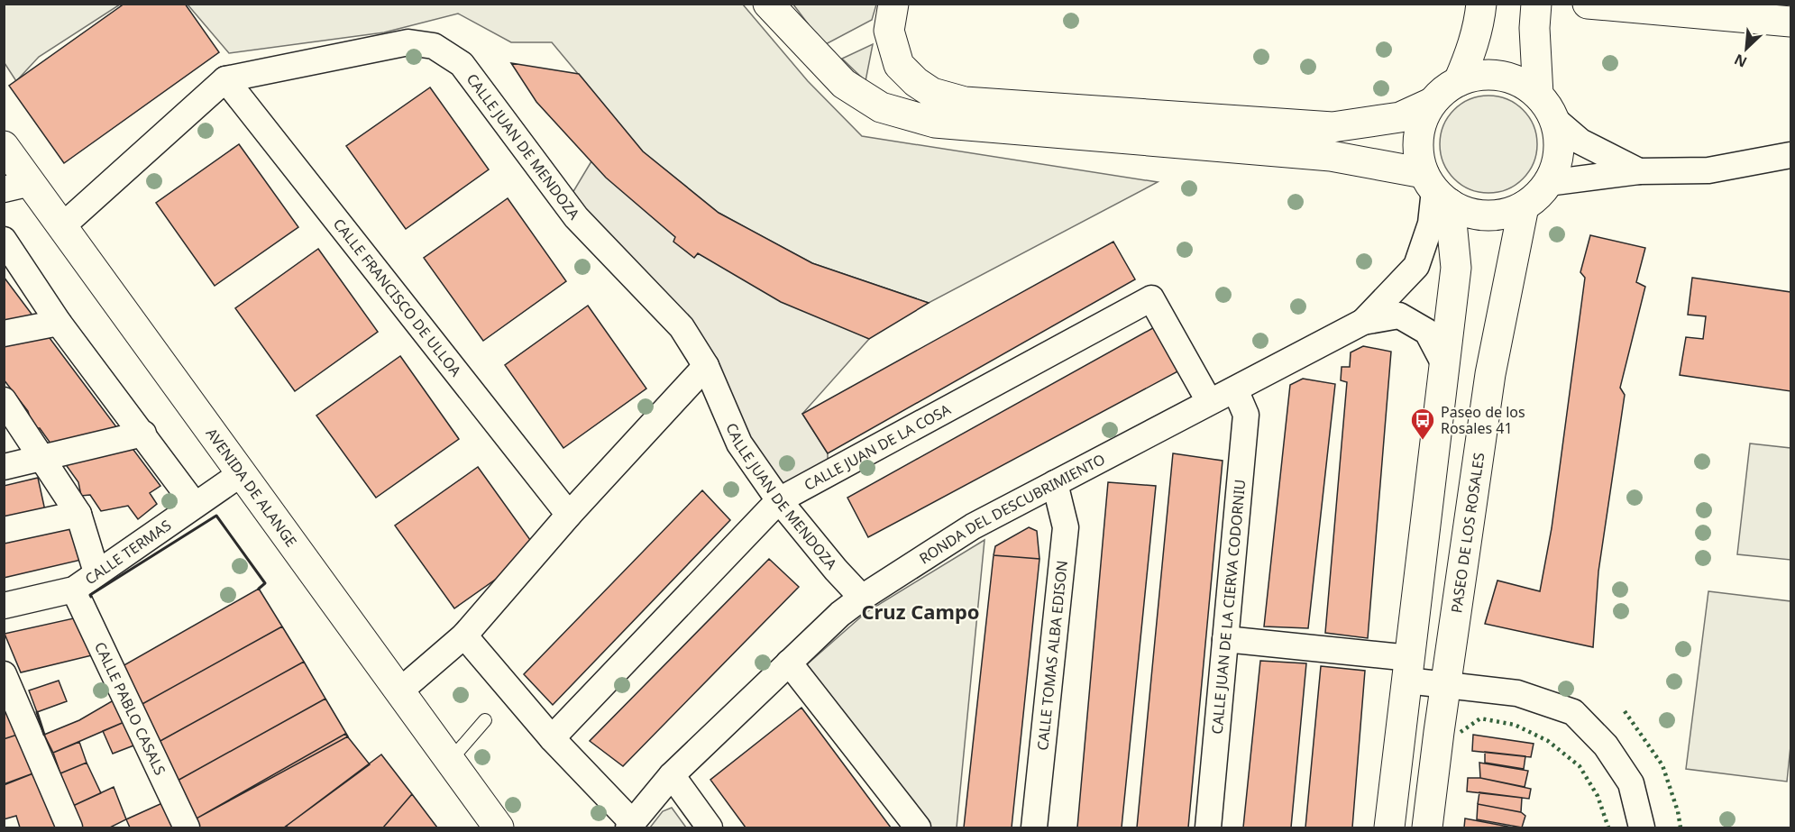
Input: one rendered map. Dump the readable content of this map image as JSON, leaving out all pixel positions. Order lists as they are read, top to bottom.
{
  "streets": {
    "main road": ["AVENIDA DE ALANGE", "PASEO DE LOS ROSALES"],
    "street": [
      "CALLE JUAN DE MENDOZA",
      "CALLE FRANCISCO DE ULLOA",
      "CALLE JUAN DE LA COSA",
      "RONDA DEL DESCUBRIMIENTO",
      "CALLE TERMAS",
      "CALLE JUAN DE LA CIERVA CODORNIU",
      "CALLE TOMAS ALBA EDISON",
      "CALLE PABLO CASALS"
    ]
  },
  "crossings": [
    ["CALLE JUAN DE MENDOZA", "CALLE FRANCISCO DE ULLOA"],
    ["CALLE JUAN DE MENDOZA", "CALLE JUAN DE LA COSA"],
    ["CALLE JUAN DE MENDOZA", "RONDA DEL DESCUBRIMIENTO"],
    ["CALLE JUAN DE LA COSA", "RONDA DEL DESCUBRIMIENTO"],
    ["AVENIDA DE ALANGE", "CALLE TERMAS"],
    ["RONDA DEL DESCUBRIMIENTO", "CALLE JUAN DE LA CIERVA CODORNIU"],
    ["RONDA DEL DESCUBRIMIENTO", "CALLE TOMAS ALBA EDISON"],
    ["CALLE TERMAS", "CALLE PABLO CASALS"]
  ],
  "districts": ["Cruz Campo"],
  "places": {
    "bus stop": ["Paseo de los Rosales 41"]
  },
  "north": "bottom left"
}
